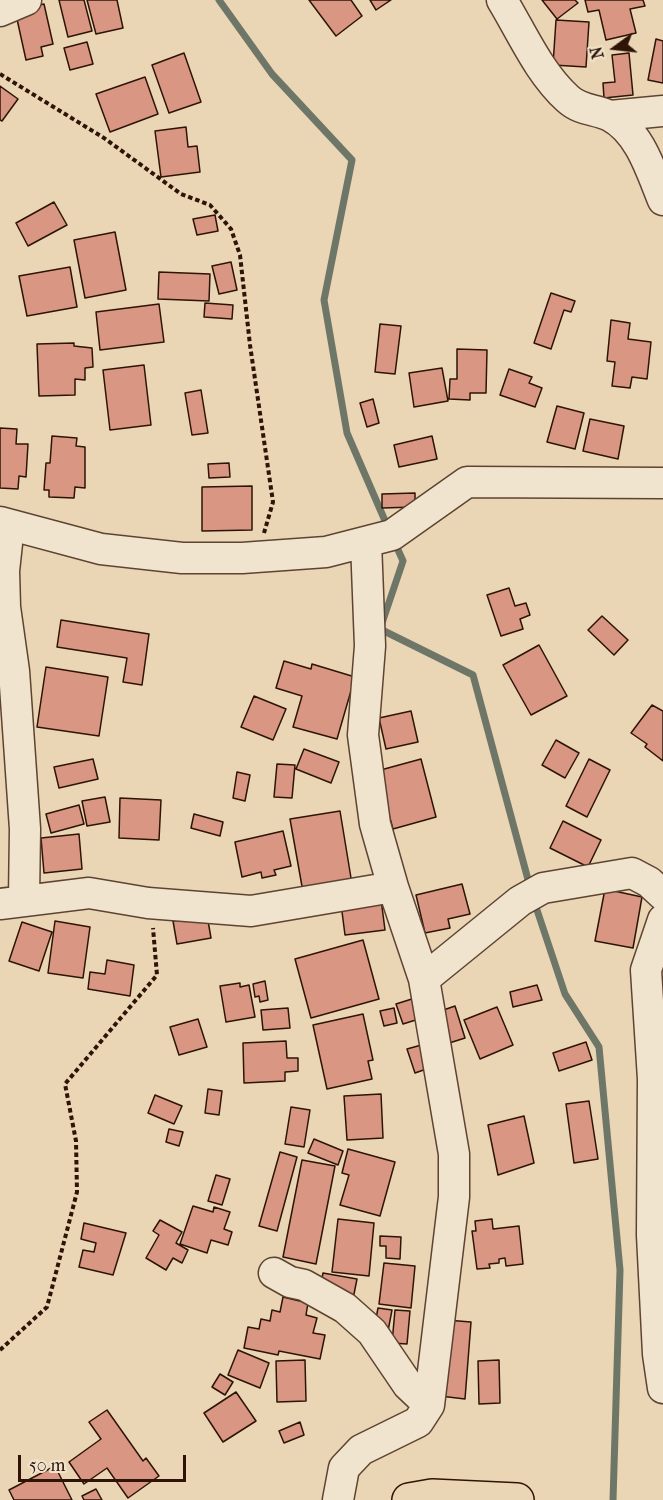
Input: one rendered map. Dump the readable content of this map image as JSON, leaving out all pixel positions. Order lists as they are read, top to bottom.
{
  "scale_bar": "50 m",
  "north": "left"
}
